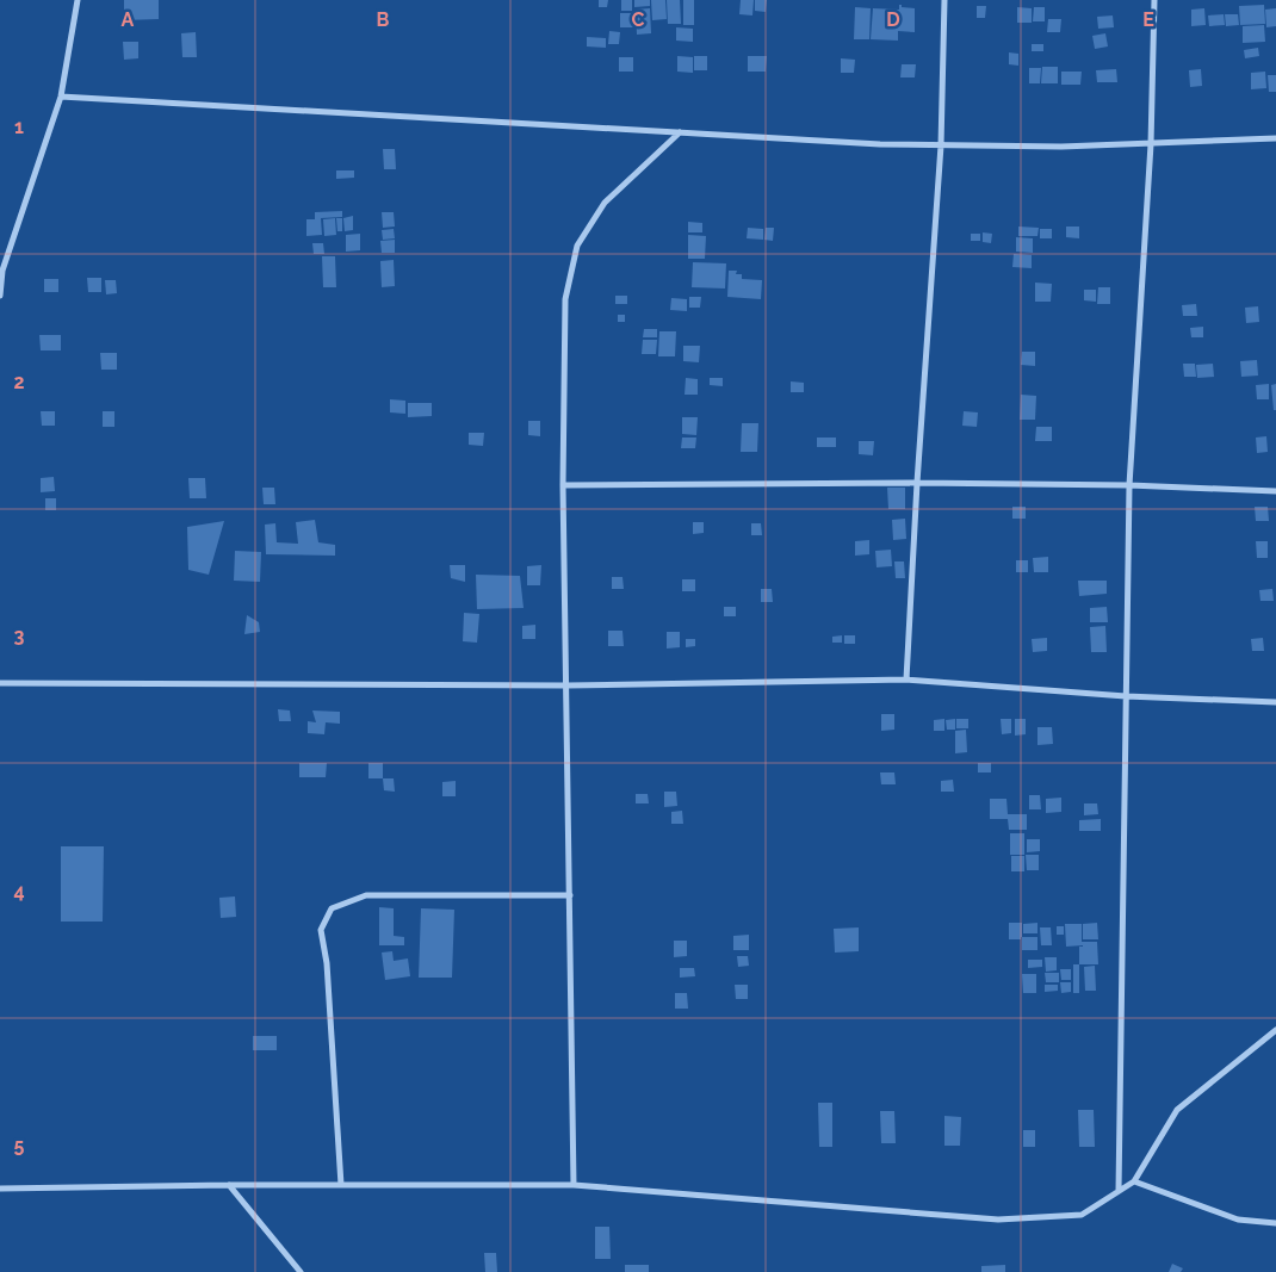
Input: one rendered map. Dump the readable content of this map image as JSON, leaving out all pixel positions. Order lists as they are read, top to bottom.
{
  "grid": {
    "columns": [
      "A",
      "B",
      "C",
      "D",
      "E"
    ],
    "rows": [
      "1",
      "2",
      "3",
      "4",
      "5"
    ]
  }
}
